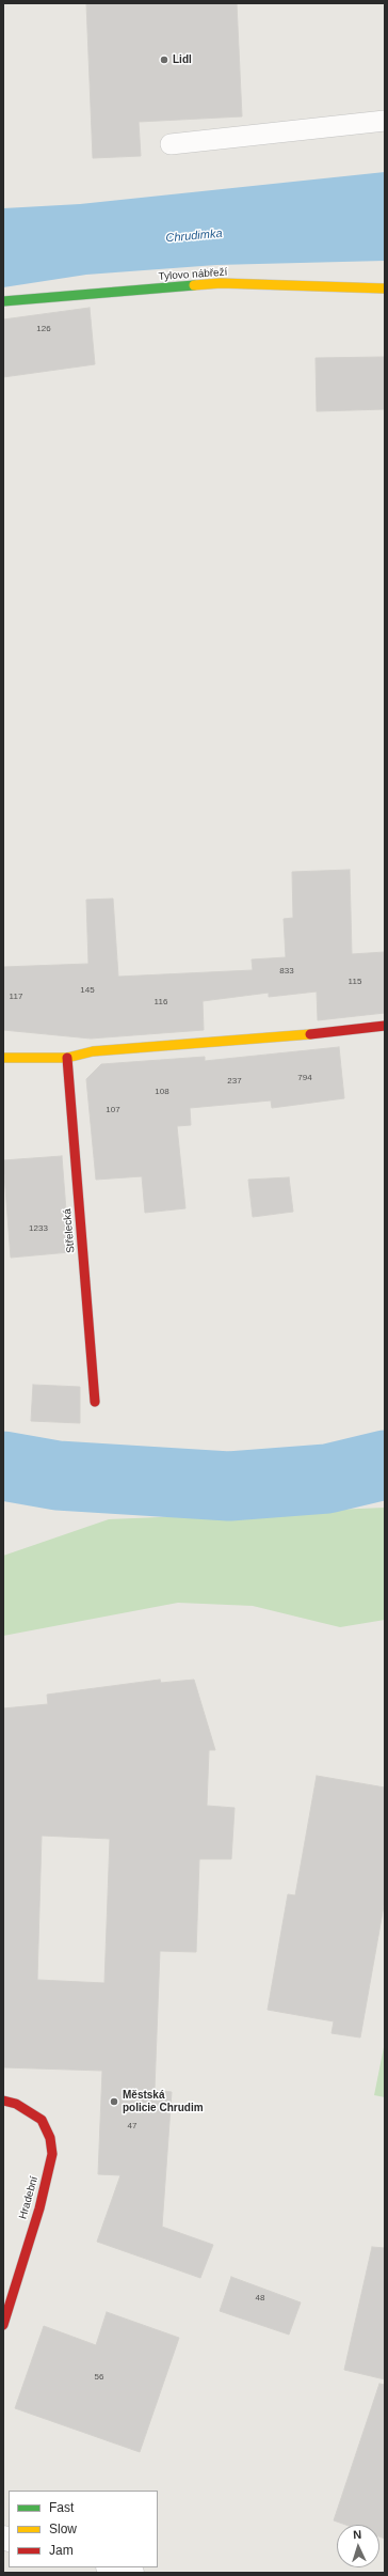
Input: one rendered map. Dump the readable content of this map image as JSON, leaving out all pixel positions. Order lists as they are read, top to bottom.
{
  "streets": {
    "street": ["Tylovo nábřeží", "Střelecká", "Hradební"]
  },
  "water": ["Chrudimka"],
  "places": ["Lidl", "Městská policie Chrudim"],
  "house_numbers": [
    "126",
    "833",
    "115",
    "145",
    "117",
    "116",
    "794",
    "237",
    "108",
    "107",
    "1233",
    "47",
    "48",
    "56"
  ],
  "legend": ["Fast", "Slow", "Jam"],
  "north": "top"
}
